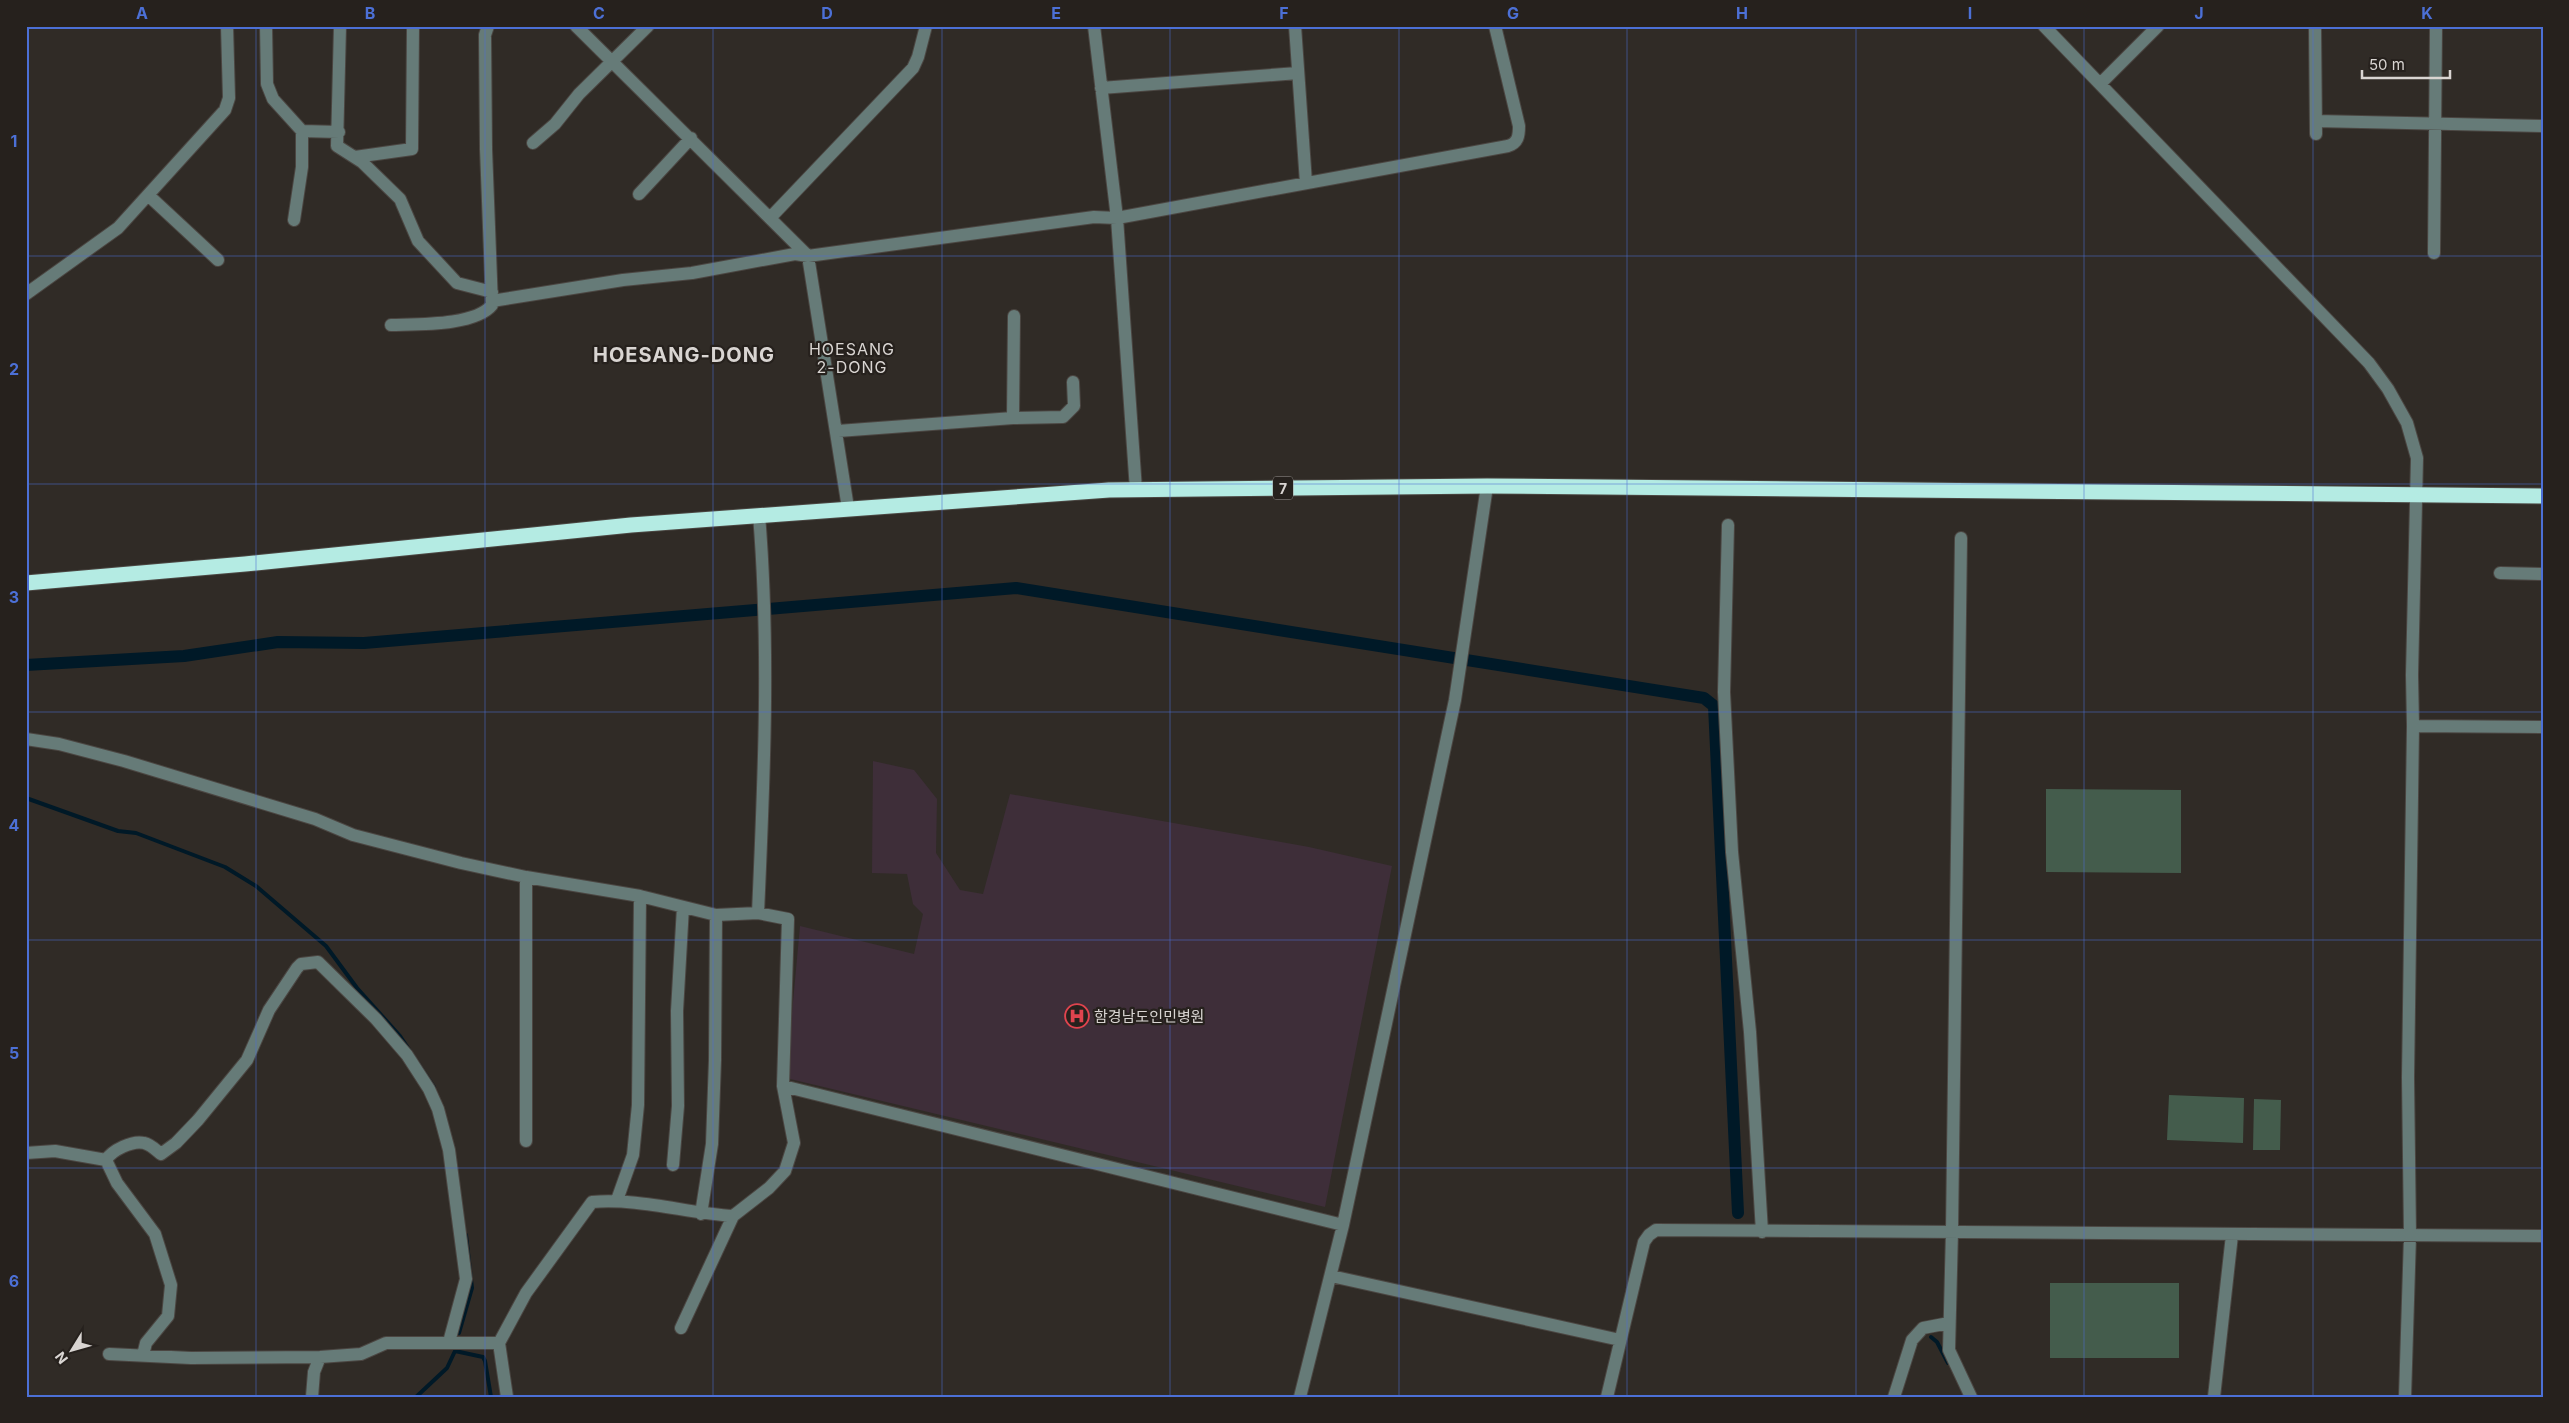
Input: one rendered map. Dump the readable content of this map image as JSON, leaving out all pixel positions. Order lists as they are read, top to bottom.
{
  "streets": {
    "highway": ["7"]
  },
  "districts": ["HOESANG 2-DONG", "HOESANG-DONG"],
  "places": {
    "hospital": ["함경남도인민병원"]
  },
  "scale_bar": "50 m",
  "north": "bottom left",
  "grid": {
    "columns": [
      "A",
      "B",
      "C",
      "D",
      "E",
      "F",
      "G",
      "H",
      "I",
      "J",
      "K"
    ],
    "rows": [
      "1",
      "2",
      "3",
      "4",
      "5",
      "6"
    ]
  }
}
